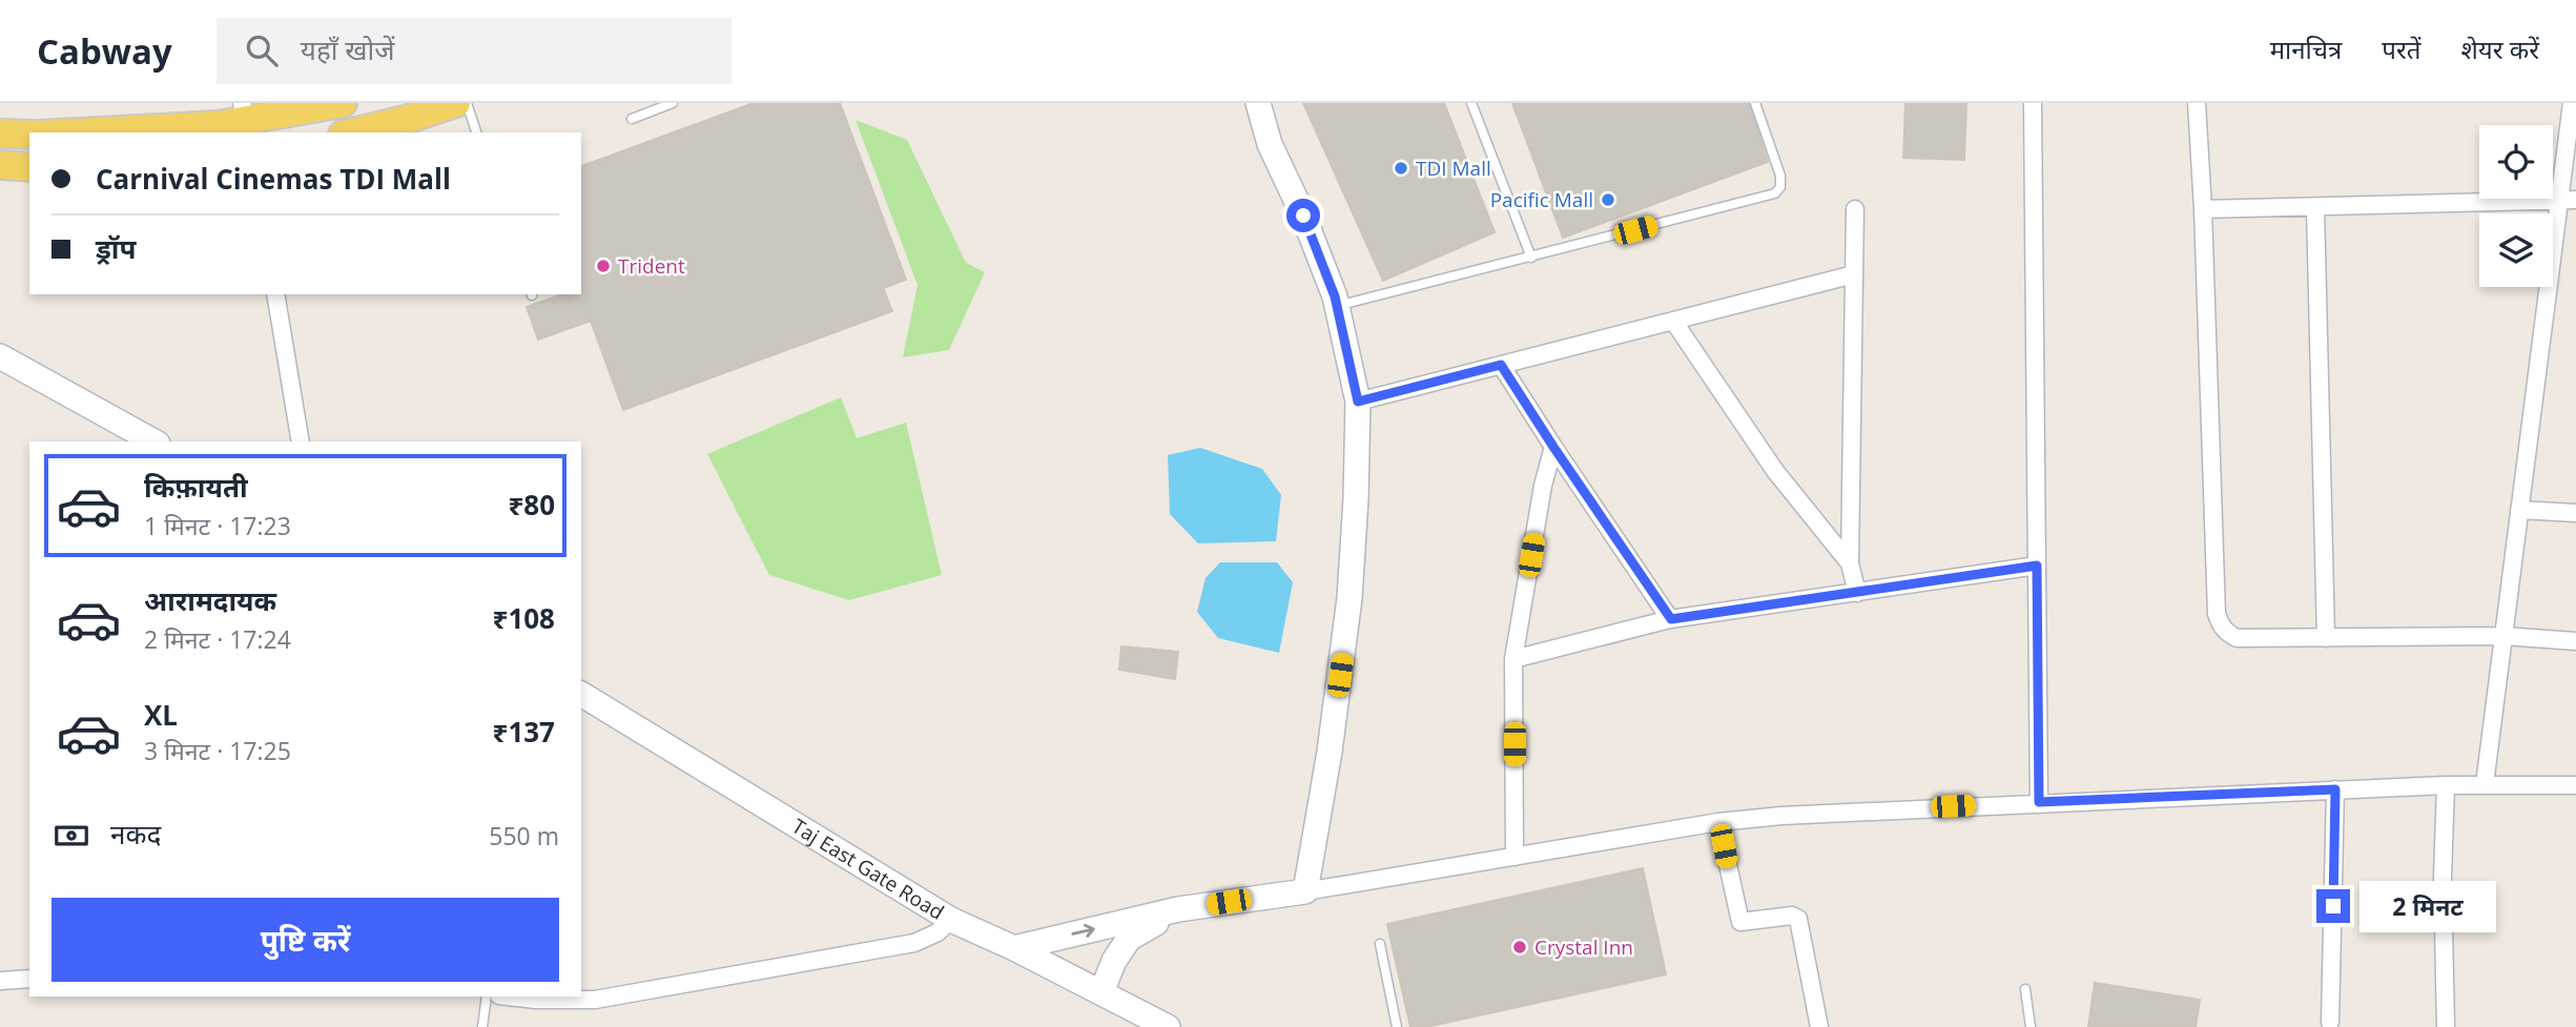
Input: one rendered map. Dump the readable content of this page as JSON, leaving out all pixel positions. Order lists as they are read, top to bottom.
{
  "streets": {
    "main road": ["Taj East Gate Road"]
  },
  "places": [
    "TDI Mall",
    "Pacific Mall",
    "Trident",
    "Crystal Inn"
  ],
  "page": {
    "header": "Cabway",
    "search": "यहाँ खोजें",
    "nav": ["मानचित्र", "परतें", "शेयर करें"],
    "banner": ["Carnival Cinemas TDI Mall", "ड्रॉप"],
    "list": [
      {
        "name": "किफ़ायती",
        "note": "1 मिनट · 17:23",
        "value": "₹80"
      },
      {
        "name": "आरामदायक",
        "note": "2 मिनट · 17:24",
        "value": "₹108"
      },
      {
        "name": "XL",
        "note": "3 मिनट · 17:25",
        "value": "₹137"
      }
    ],
    "pay": ["नकद", "550 m"],
    "bubble": "2 मिनट",
    "buttons": "पुष्टि करें"
  }
}
